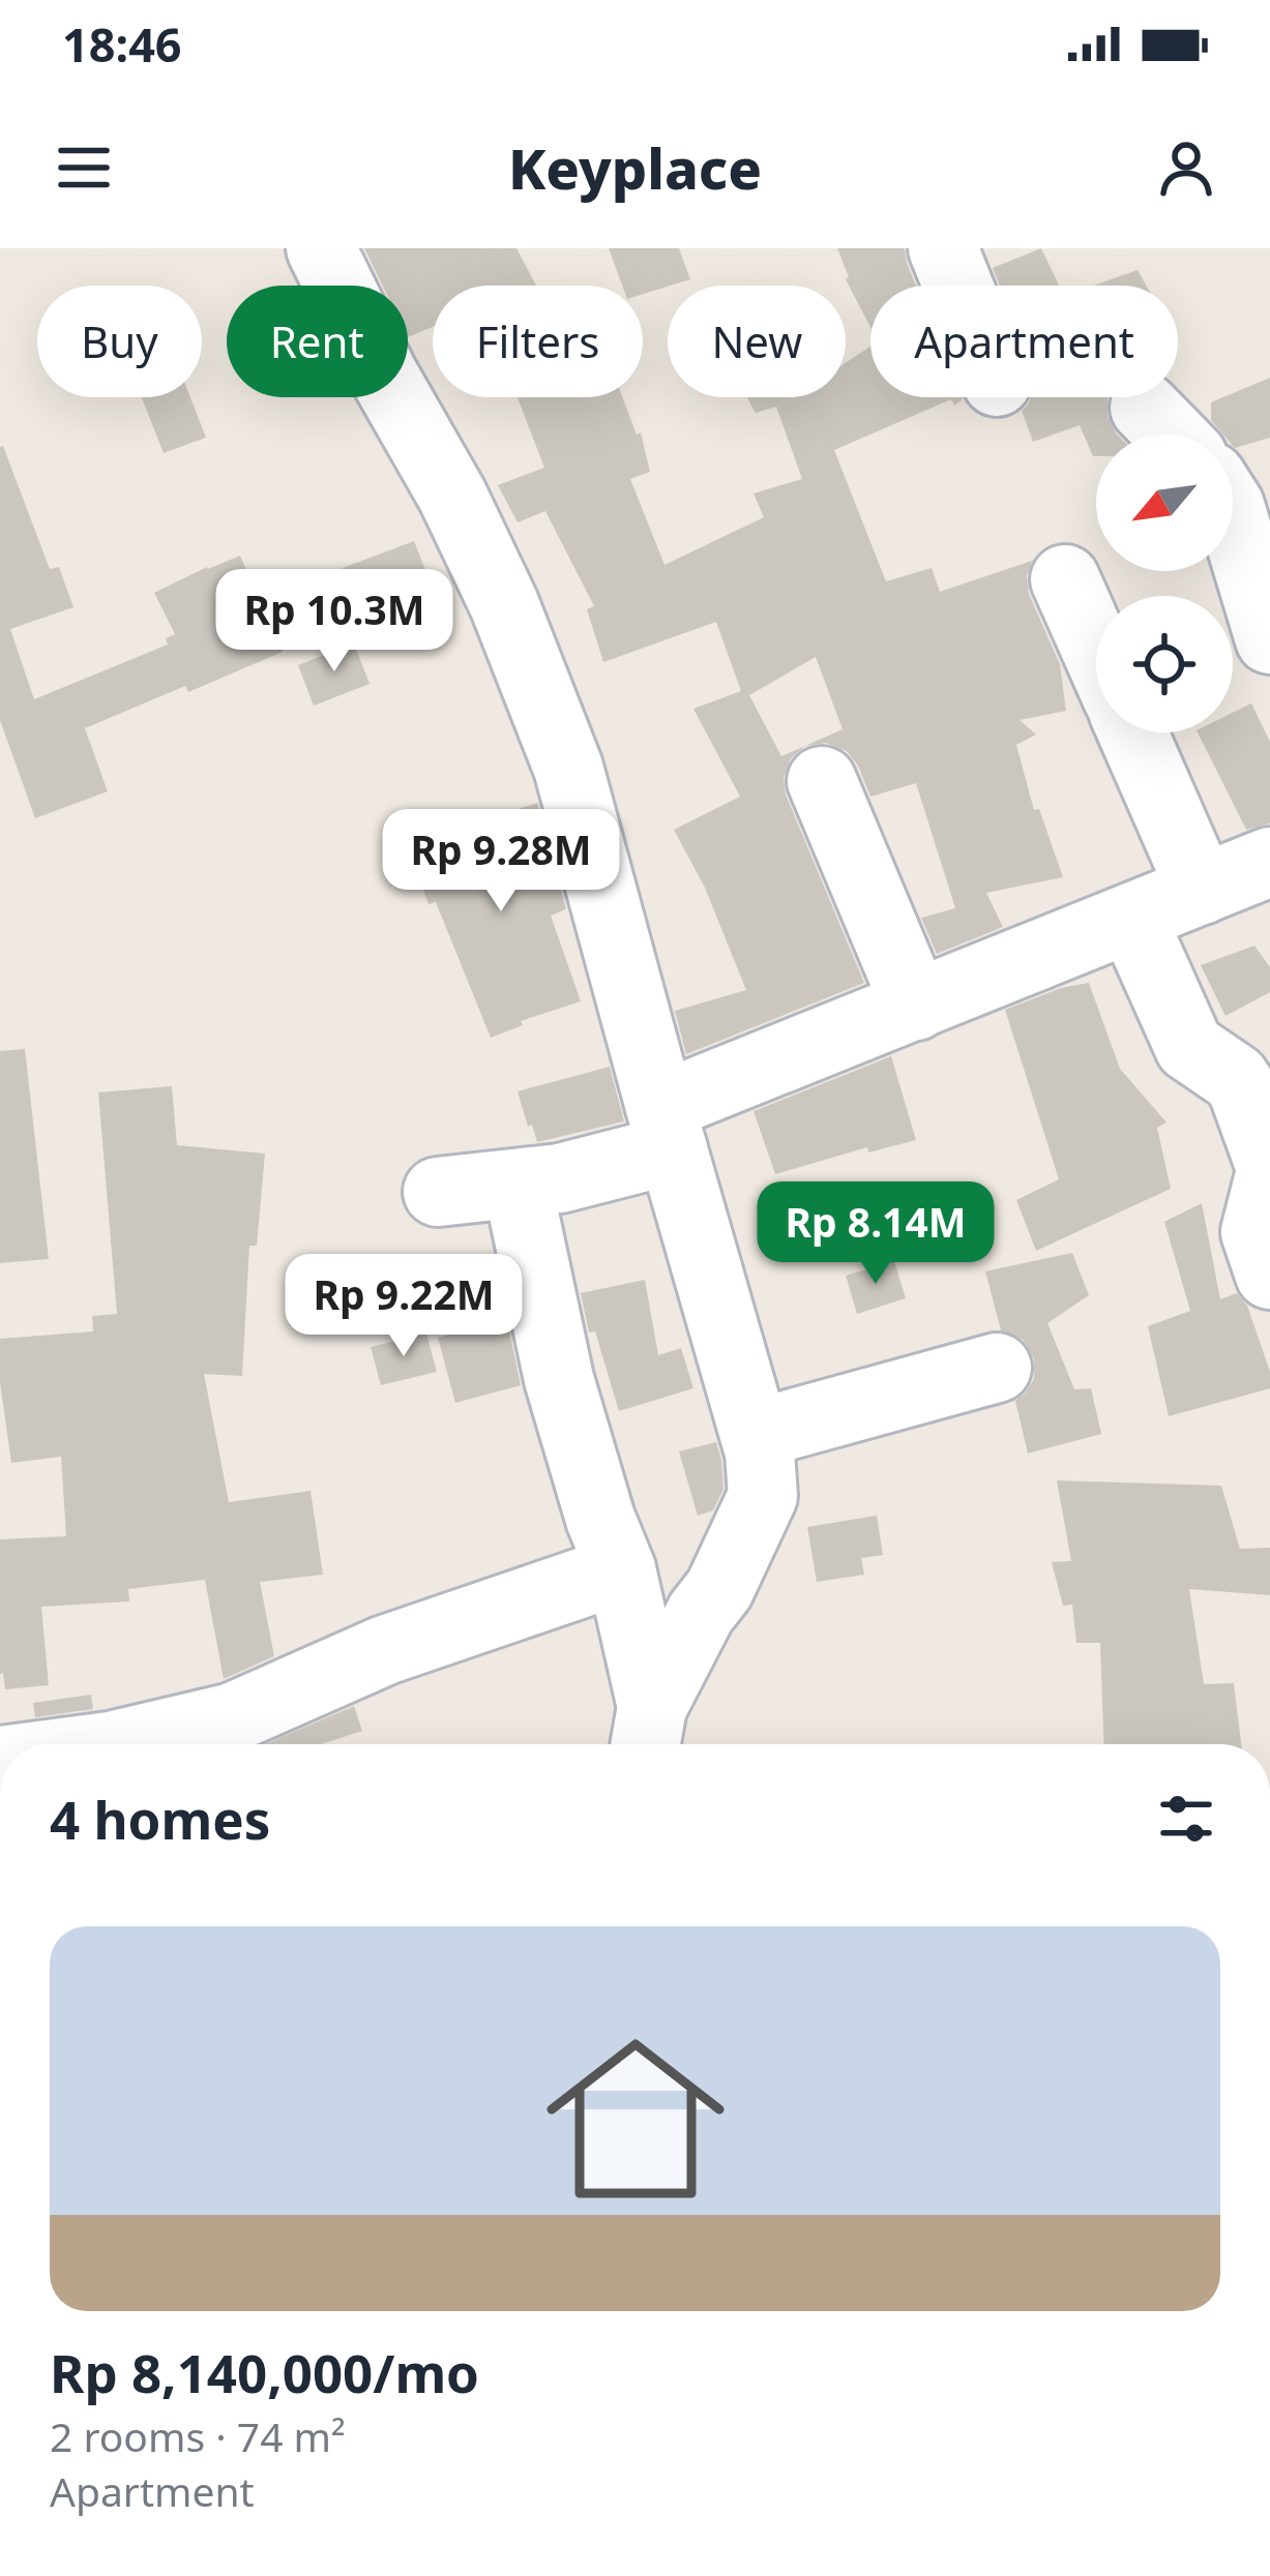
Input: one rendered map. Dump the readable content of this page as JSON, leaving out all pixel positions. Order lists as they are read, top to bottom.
{
  "north": "bottom left",
  "page": {
    "status": "18:46",
    "header": "Keyplace",
    "chip": [
      "Buy",
      "Rent",
      "Filters",
      "New",
      "Apartment"
    ],
    "price": [
      "Rp 10.3M",
      "Rp 9.28M",
      "Rp 8.14M",
      "Rp 9.22M"
    ],
    "heading": "4 homes",
    "list": [
      {
        "name": "Rp 8,140,000/mo",
        "note": "2 rooms · 74 m² · Apartment"
      }
    ]
  }
}
